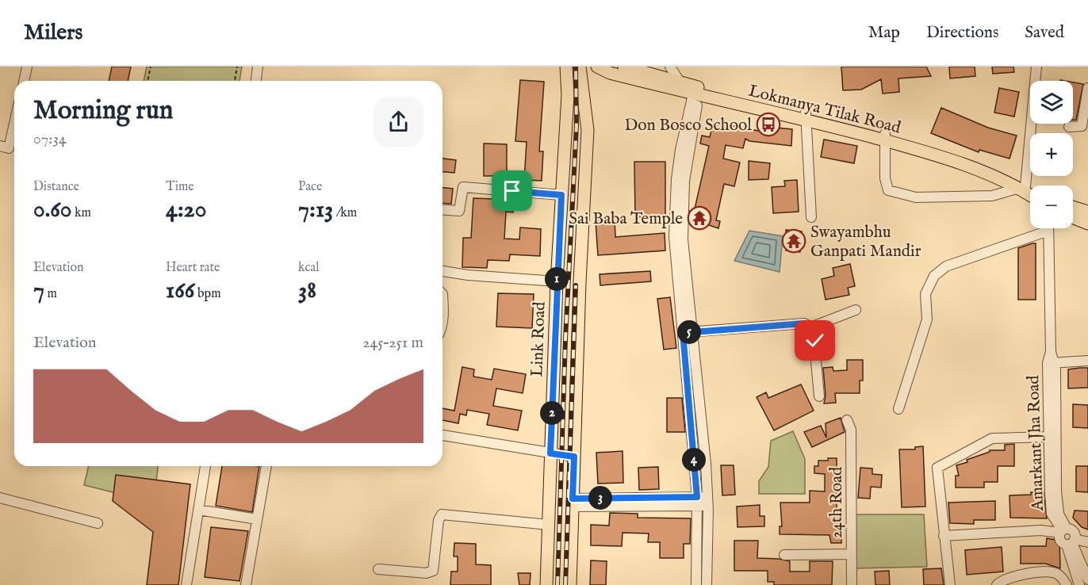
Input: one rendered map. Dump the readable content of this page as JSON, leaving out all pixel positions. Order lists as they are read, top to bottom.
{
  "streets": {
    "main road": ["Lokmanya Tilak Road", "Link Road"],
    "street": ["Amarkant Jha Road", "24th Road"]
  },
  "places": {
    "bus stop": ["Don Bosco School"],
    "temple": ["Sai Baba Temple", "Swayambhu Ganpati Mandir"]
  },
  "page": {
    "header": "Milers",
    "nav": ["Map", "Directions", "Saved"],
    "map_buttons": ["+", "−"],
    "heading": ["Morning run", "07:34"],
    "stats": [
      ["Distance", "0.60 km"],
      ["Time", "4:20"],
      ["Pace", "7:13 /km"],
      ["Elevation", "7 m"],
      ["Heart rate", "166 bpm"],
      ["kcal", "38"]
    ],
    "pins": [
      "1",
      "5",
      "2",
      "4",
      "3"
    ],
    "chart": ["Elevation", "245–251 m"]
  }
}
